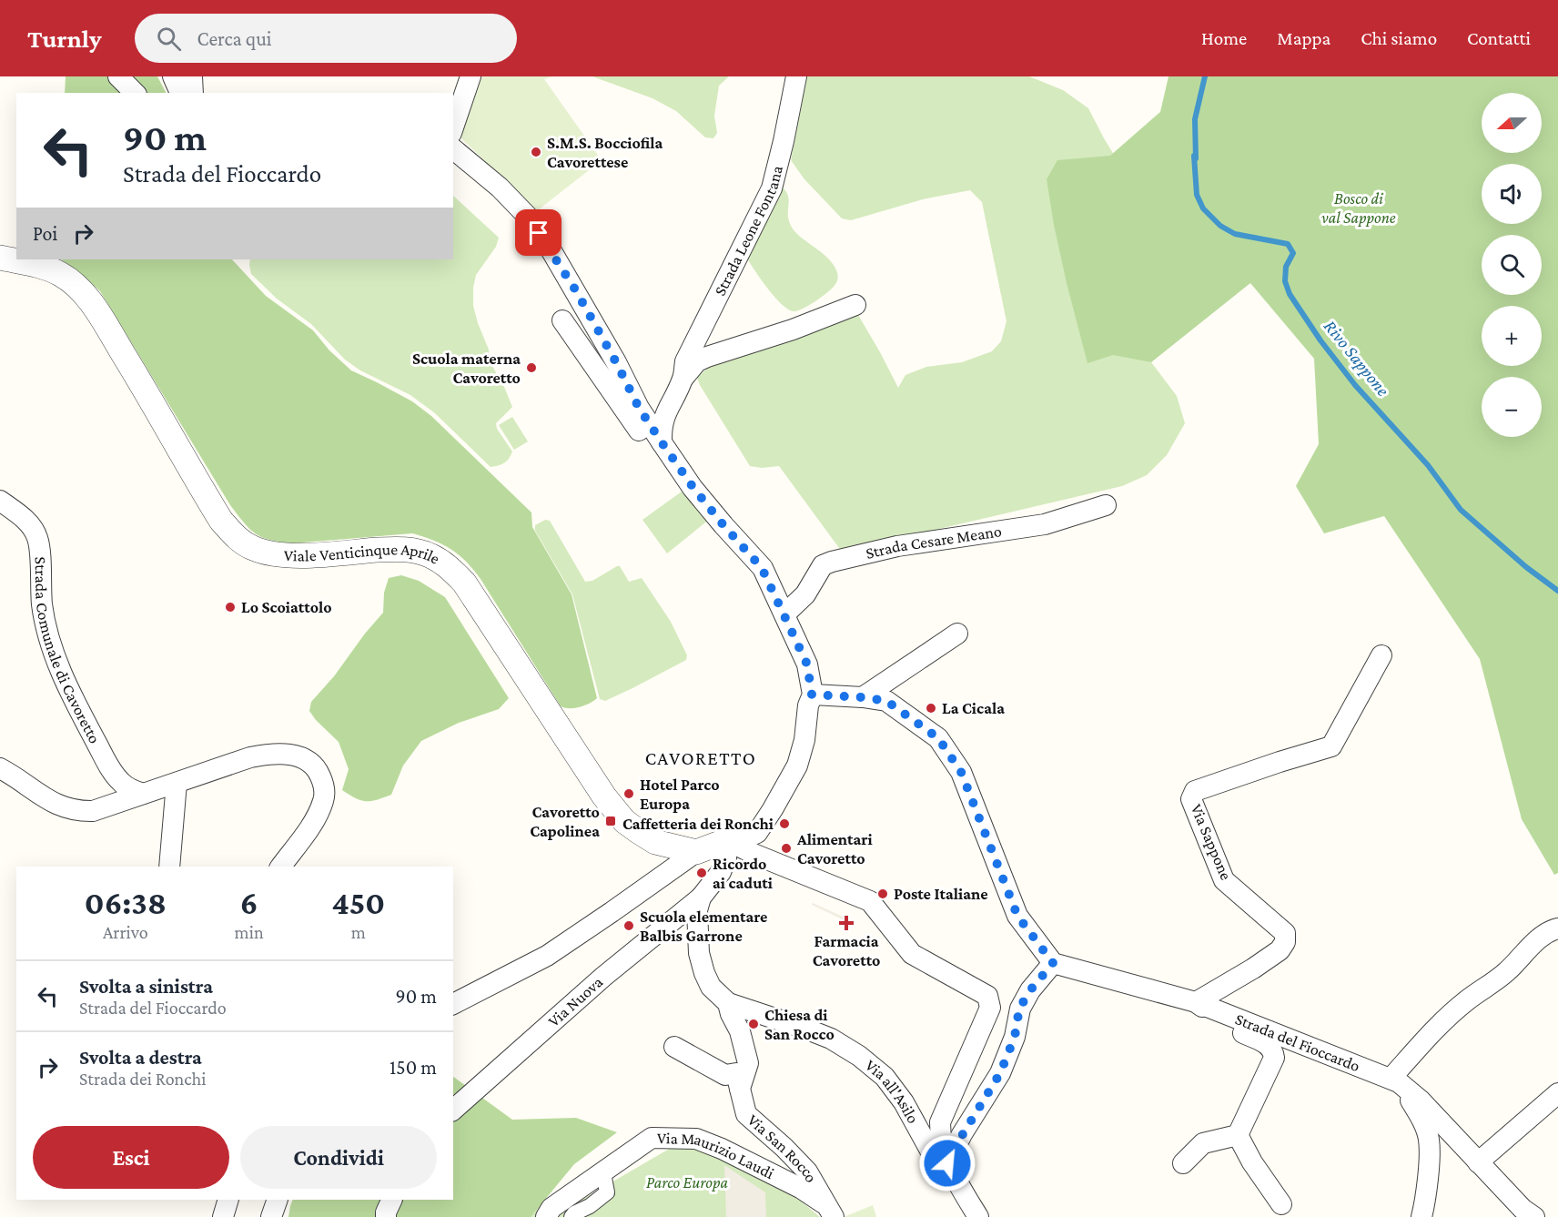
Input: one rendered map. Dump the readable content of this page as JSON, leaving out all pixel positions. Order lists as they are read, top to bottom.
{
  "streets": {
    "street": [
      "Strada Leone Fontana",
      "Strada Cesare Meano",
      "Viale Venticinque Aprile",
      "Strada Comunale di Cavoretto",
      "Via Sappone",
      "Via Nuova",
      "Strada del Fioccardo",
      "Via all'Asilo",
      "Via San Rocco",
      "Via Maurizio Laudi"
    ]
  },
  "crossings": [
    ["Via Sappone", "Strada del Fioccardo"],
    ["Via San Rocco", "Via Maurizio Laudi"]
  ],
  "districts": ["CAVORETTO"],
  "water": ["Rivo Sappone"],
  "parks": ["Bosco di val Sappone", "Parco Europa"],
  "places": {
    "other": [
      "S.M.S. Bocciofila Cavorettese",
      "Scuola materna Cavoretto",
      "Lo Scoiattolo",
      "La Cicala",
      "Hotel Parco Europa",
      "Caffetteria dei Ronchi",
      "Alimentari Cavoretto",
      "Ricordo ai caduti",
      "Poste Italiane",
      "Scuola elementare Balbis Garrone",
      "Chiesa di San Rocco"
    ],
    "transit": ["Cavoretto Capolinea"],
    "health": ["Farmacia Cavoretto"]
  },
  "north": "left",
  "page": {
    "header": "Turnly",
    "search": "Cerca qui",
    "nav": [
      "Home",
      "Mappa",
      "Chi siamo",
      "Contatti"
    ],
    "map_buttons": ["+", "−"],
    "turn": ["90 m", "Strada del Fioccardo"],
    "then": "Poi",
    "eta": [
      "06:38",
      "Arrivo",
      "6",
      "min",
      "450",
      "m"
    ],
    "list": [
      {
        "name": "Svolta a sinistra",
        "note": "Strada del Fioccardo",
        "value": "90 m"
      },
      {
        "name": "Svolta a destra",
        "note": "Strada dei Ronchi",
        "value": "150 m"
      }
    ],
    "buttons": ["Esci", "Condividi"]
  }
}
